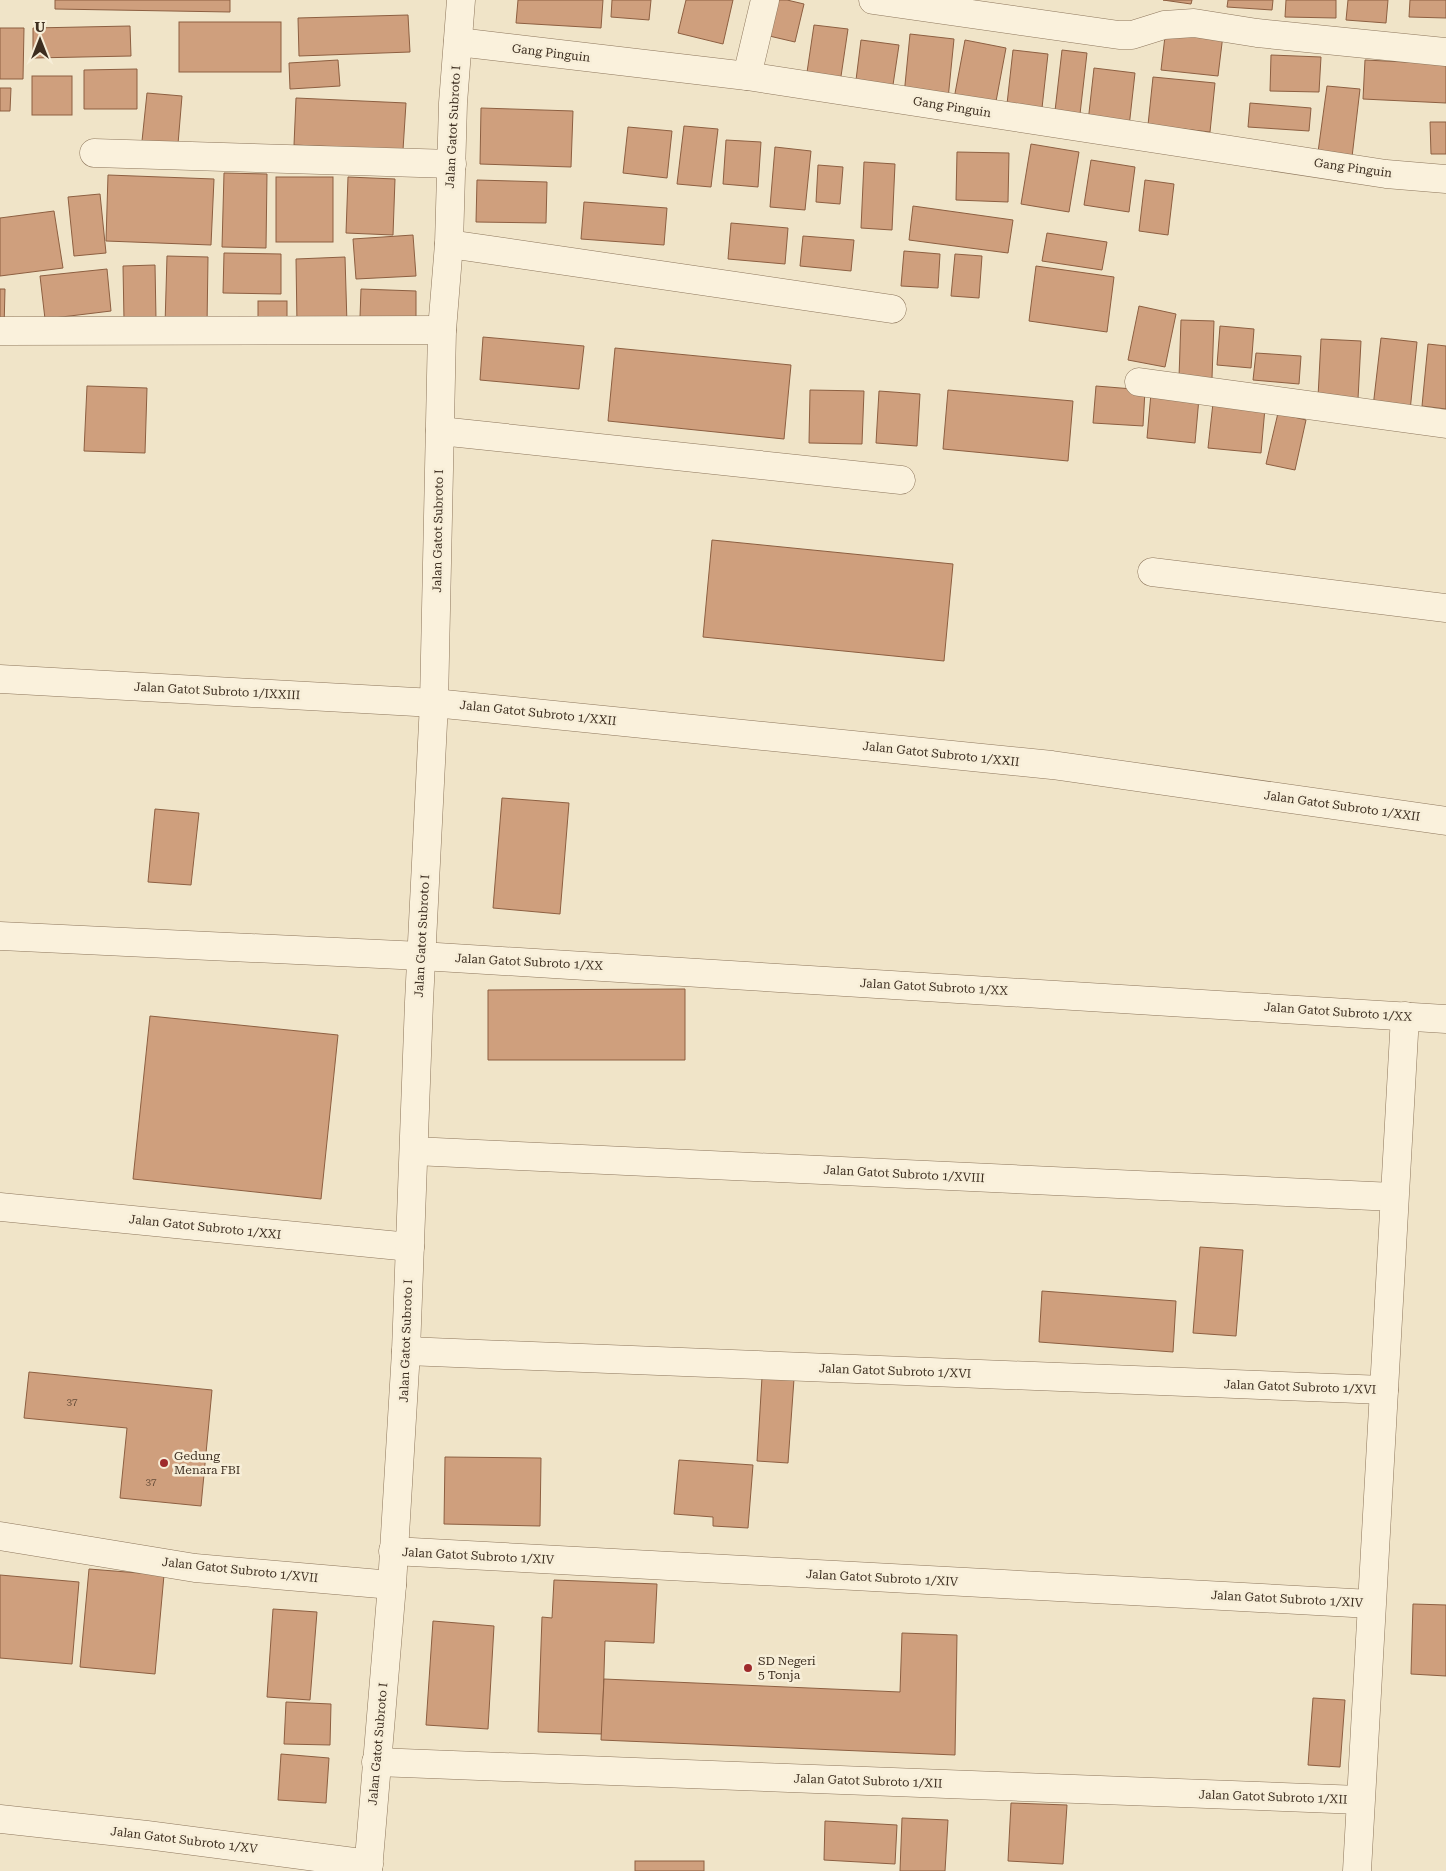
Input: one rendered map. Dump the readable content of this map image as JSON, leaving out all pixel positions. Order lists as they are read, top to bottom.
{
  "streets": {
    "street": [
      "Gang Pinguin",
      "Jalan Gatot Subroto I",
      "Jalan Gatot Subroto 1/IXXIII",
      "Jalan Gatot Subroto 1/XXII",
      "Jalan Gatot Subroto 1/XX",
      "Jalan Gatot Subroto 1/XVIII",
      "Jalan Gatot Subroto 1/XXI",
      "Jalan Gatot Subroto 1/XVI",
      "Jalan Gatot Subroto 1/XIV",
      "Jalan Gatot Subroto 1/XVII",
      "Jalan Gatot Subroto 1/XII",
      "Jalan Gatot Subroto 1/XV"
    ]
  },
  "crossings": [
    ["Gang Pinguin", "Jalan Gatot Subroto I"],
    ["Jalan Gatot Subroto I", "Jalan Gatot Subroto 1/IXXIII"],
    ["Jalan Gatot Subroto I", "Jalan Gatot Subroto 1/XXII"],
    ["Jalan Gatot Subroto I", "Jalan Gatot Subroto 1/XX"],
    ["Jalan Gatot Subroto I", "Jalan Gatot Subroto 1/XVIII"],
    ["Jalan Gatot Subroto I", "Jalan Gatot Subroto 1/XXI"],
    ["Jalan Gatot Subroto I", "Jalan Gatot Subroto 1/XVI"],
    ["Jalan Gatot Subroto I", "Jalan Gatot Subroto 1/XIV"],
    ["Jalan Gatot Subroto I", "Jalan Gatot Subroto 1/XVII"],
    ["Jalan Gatot Subroto I", "Jalan Gatot Subroto 1/XII"],
    ["Jalan Gatot Subroto I", "Jalan Gatot Subroto 1/XV"],
    ["Jalan Gatot Subroto 1/IXXIII", "Jalan Gatot Subroto 1/XXII"]
  ],
  "places": ["Gedung Menara FBI", "SD Negeri 5 Tonja"],
  "house_numbers": ["37", "37"],
  "north": "top"
}
